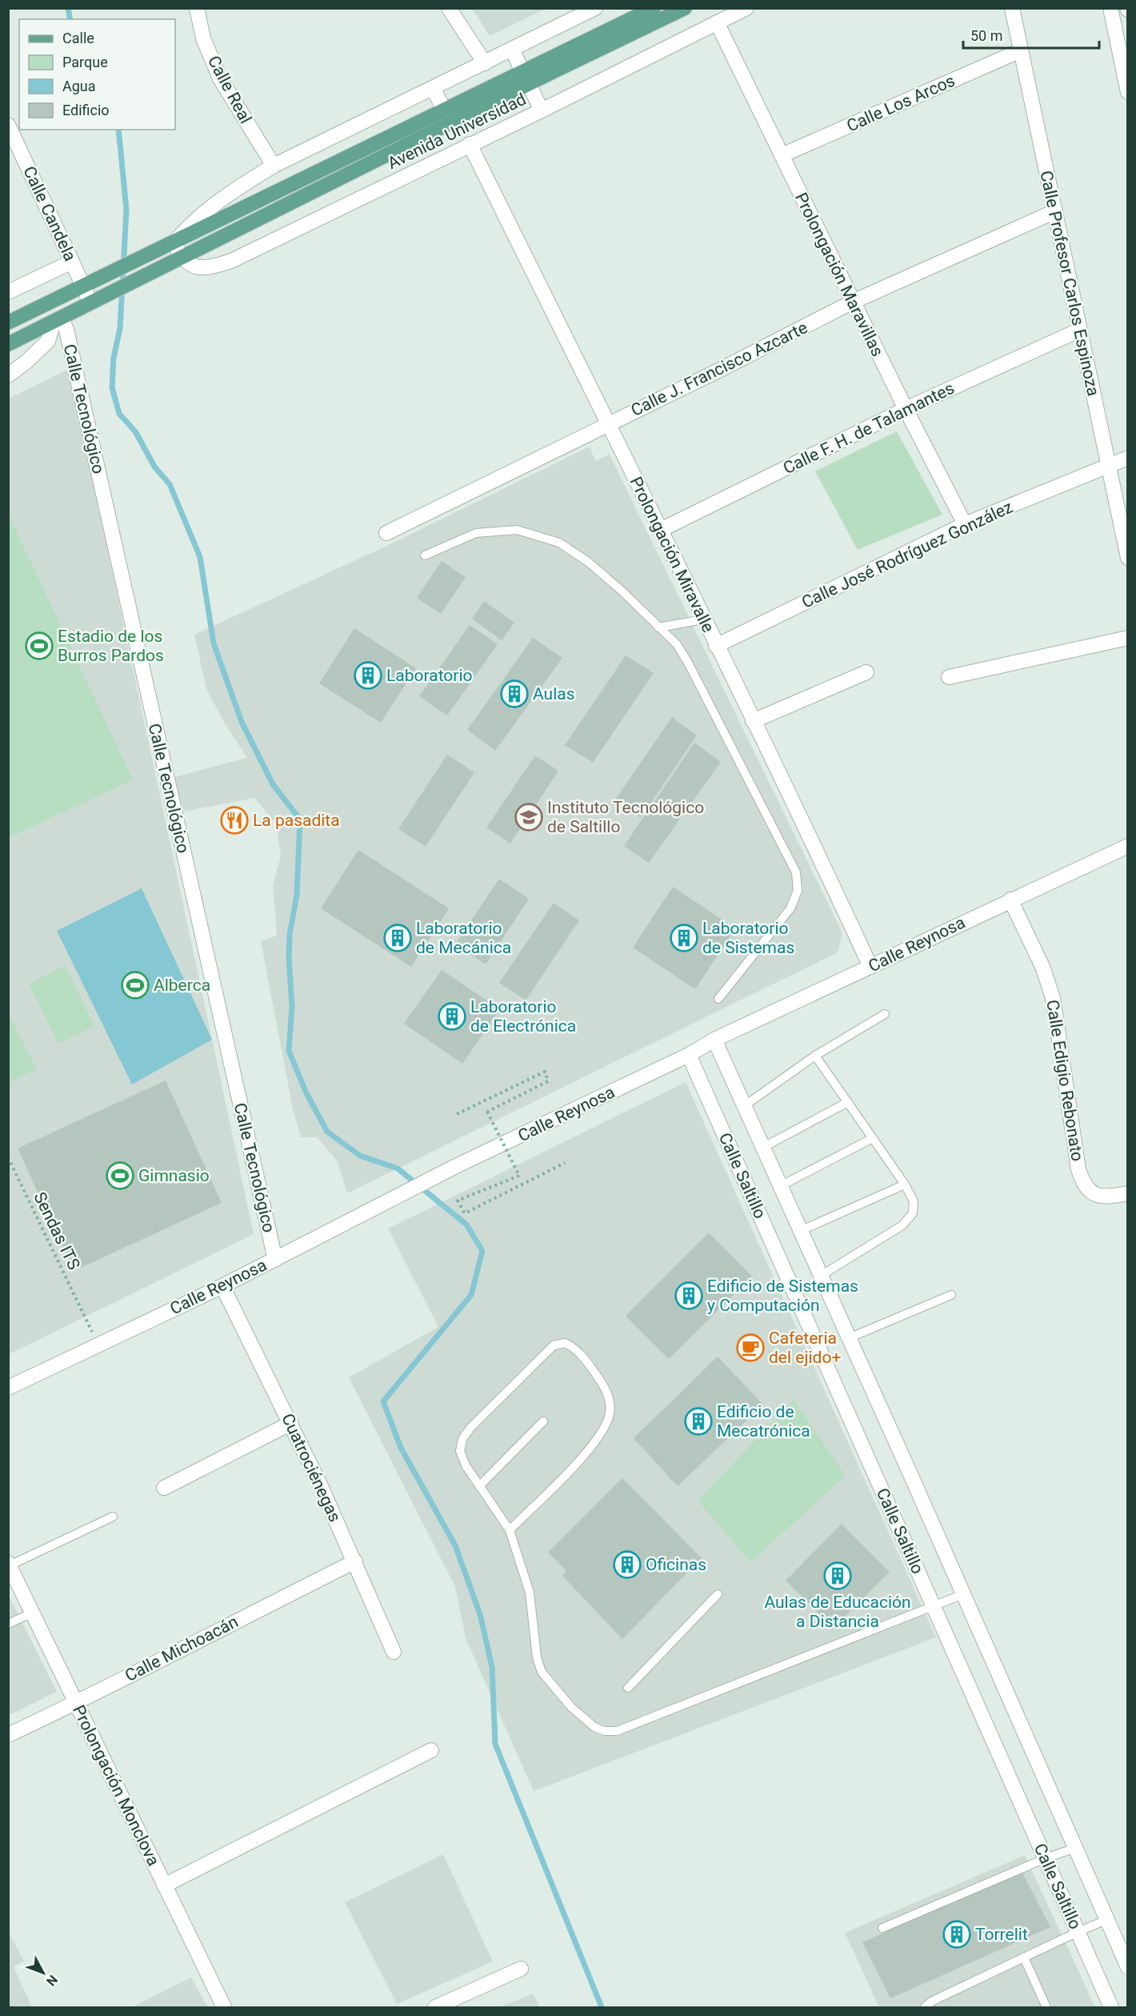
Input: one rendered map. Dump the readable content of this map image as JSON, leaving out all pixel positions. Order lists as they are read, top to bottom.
{
  "streets": {
    "main road": ["Avenida Universidad"],
    "street": [
      "Calle Real",
      "Calle Los Arcos",
      "Calle Candela",
      "Prolongación Maravillas",
      "Calle Profesor Carlos Espinoza",
      "Calle J. Francisco Azcarte",
      "Calle Tecnológico",
      "Calle F. H. de Talamantes",
      "Prolongación Miravalle",
      "Calle José Rodríguez González",
      "Calle Reynosa",
      "Calle Edigio Rebonato",
      "Calle Saltillo",
      "Cuatrociénegas",
      "Calle Michoacán",
      "Prolongación Monclova"
    ],
    "path": ["Sendas ITS"]
  },
  "crossings": [
    ["Calle Real", "Avenida Universidad"],
    ["Calle Los Arcos", "Prolongación Maravillas"],
    ["Calle Los Arcos", "Calle Profesor Carlos Espinoza"],
    ["Avenida Universidad", "Calle Candela"],
    ["Avenida Universidad", "Prolongación Maravillas"],
    ["Avenida Universidad", "Calle Tecnológico"],
    ["Avenida Universidad", "Prolongación Miravalle"],
    ["Prolongación Maravillas", "Calle J. Francisco Azcarte"],
    ["Prolongación Maravillas", "Calle F. H. de Talamantes"],
    ["Prolongación Maravillas", "Calle José Rodríguez González"],
    ["Calle Profesor Carlos Espinoza", "Calle J. Francisco Azcarte"],
    ["Calle Profesor Carlos Espinoza", "Calle F. H. de Talamantes"],
    ["Calle Profesor Carlos Espinoza", "Calle José Rodríguez González"],
    ["Calle J. Francisco Azcarte", "Prolongación Miravalle"],
    ["Calle Tecnológico", "Calle Reynosa"],
    ["Calle F. H. de Talamantes", "Prolongación Miravalle"],
    ["Prolongación Miravalle", "Calle José Rodríguez González"],
    ["Prolongación Miravalle", "Calle Reynosa"],
    ["Calle Reynosa", "Calle Edigio Rebonato"],
    ["Calle Reynosa", "Calle Saltillo"],
    ["Calle Reynosa", "Cuatrociénegas"],
    ["Cuatrociénegas", "Calle Michoacán"],
    ["Calle Michoacán", "Prolongación Monclova"]
  ],
  "places": {
    "sports": ["Estadio de los Burros Pardos", "Alberca", "Gimnasio"],
    "building": [
      "Laboratorio",
      "Aulas",
      "Laboratorio de Mecánica",
      "Laboratorio de Sistemas",
      "Laboratorio de Electrónica",
      "Edificio de Sistemas y Computación",
      "Edificio de Mecatrónica",
      "Oficinas",
      "Aulas de Educación a Distancia",
      "Torrelit"
    ],
    "school or university": ["Instituto Tecnológico de Saltillo"],
    "restaurant": ["La pasadita"],
    "cafe": ["Cafeteria del ejido+"]
  },
  "legend": [
    "Calle",
    "Parque",
    "Agua",
    "Edificio"
  ],
  "scale_bar": "50 m",
  "north": "bottom right"
}
